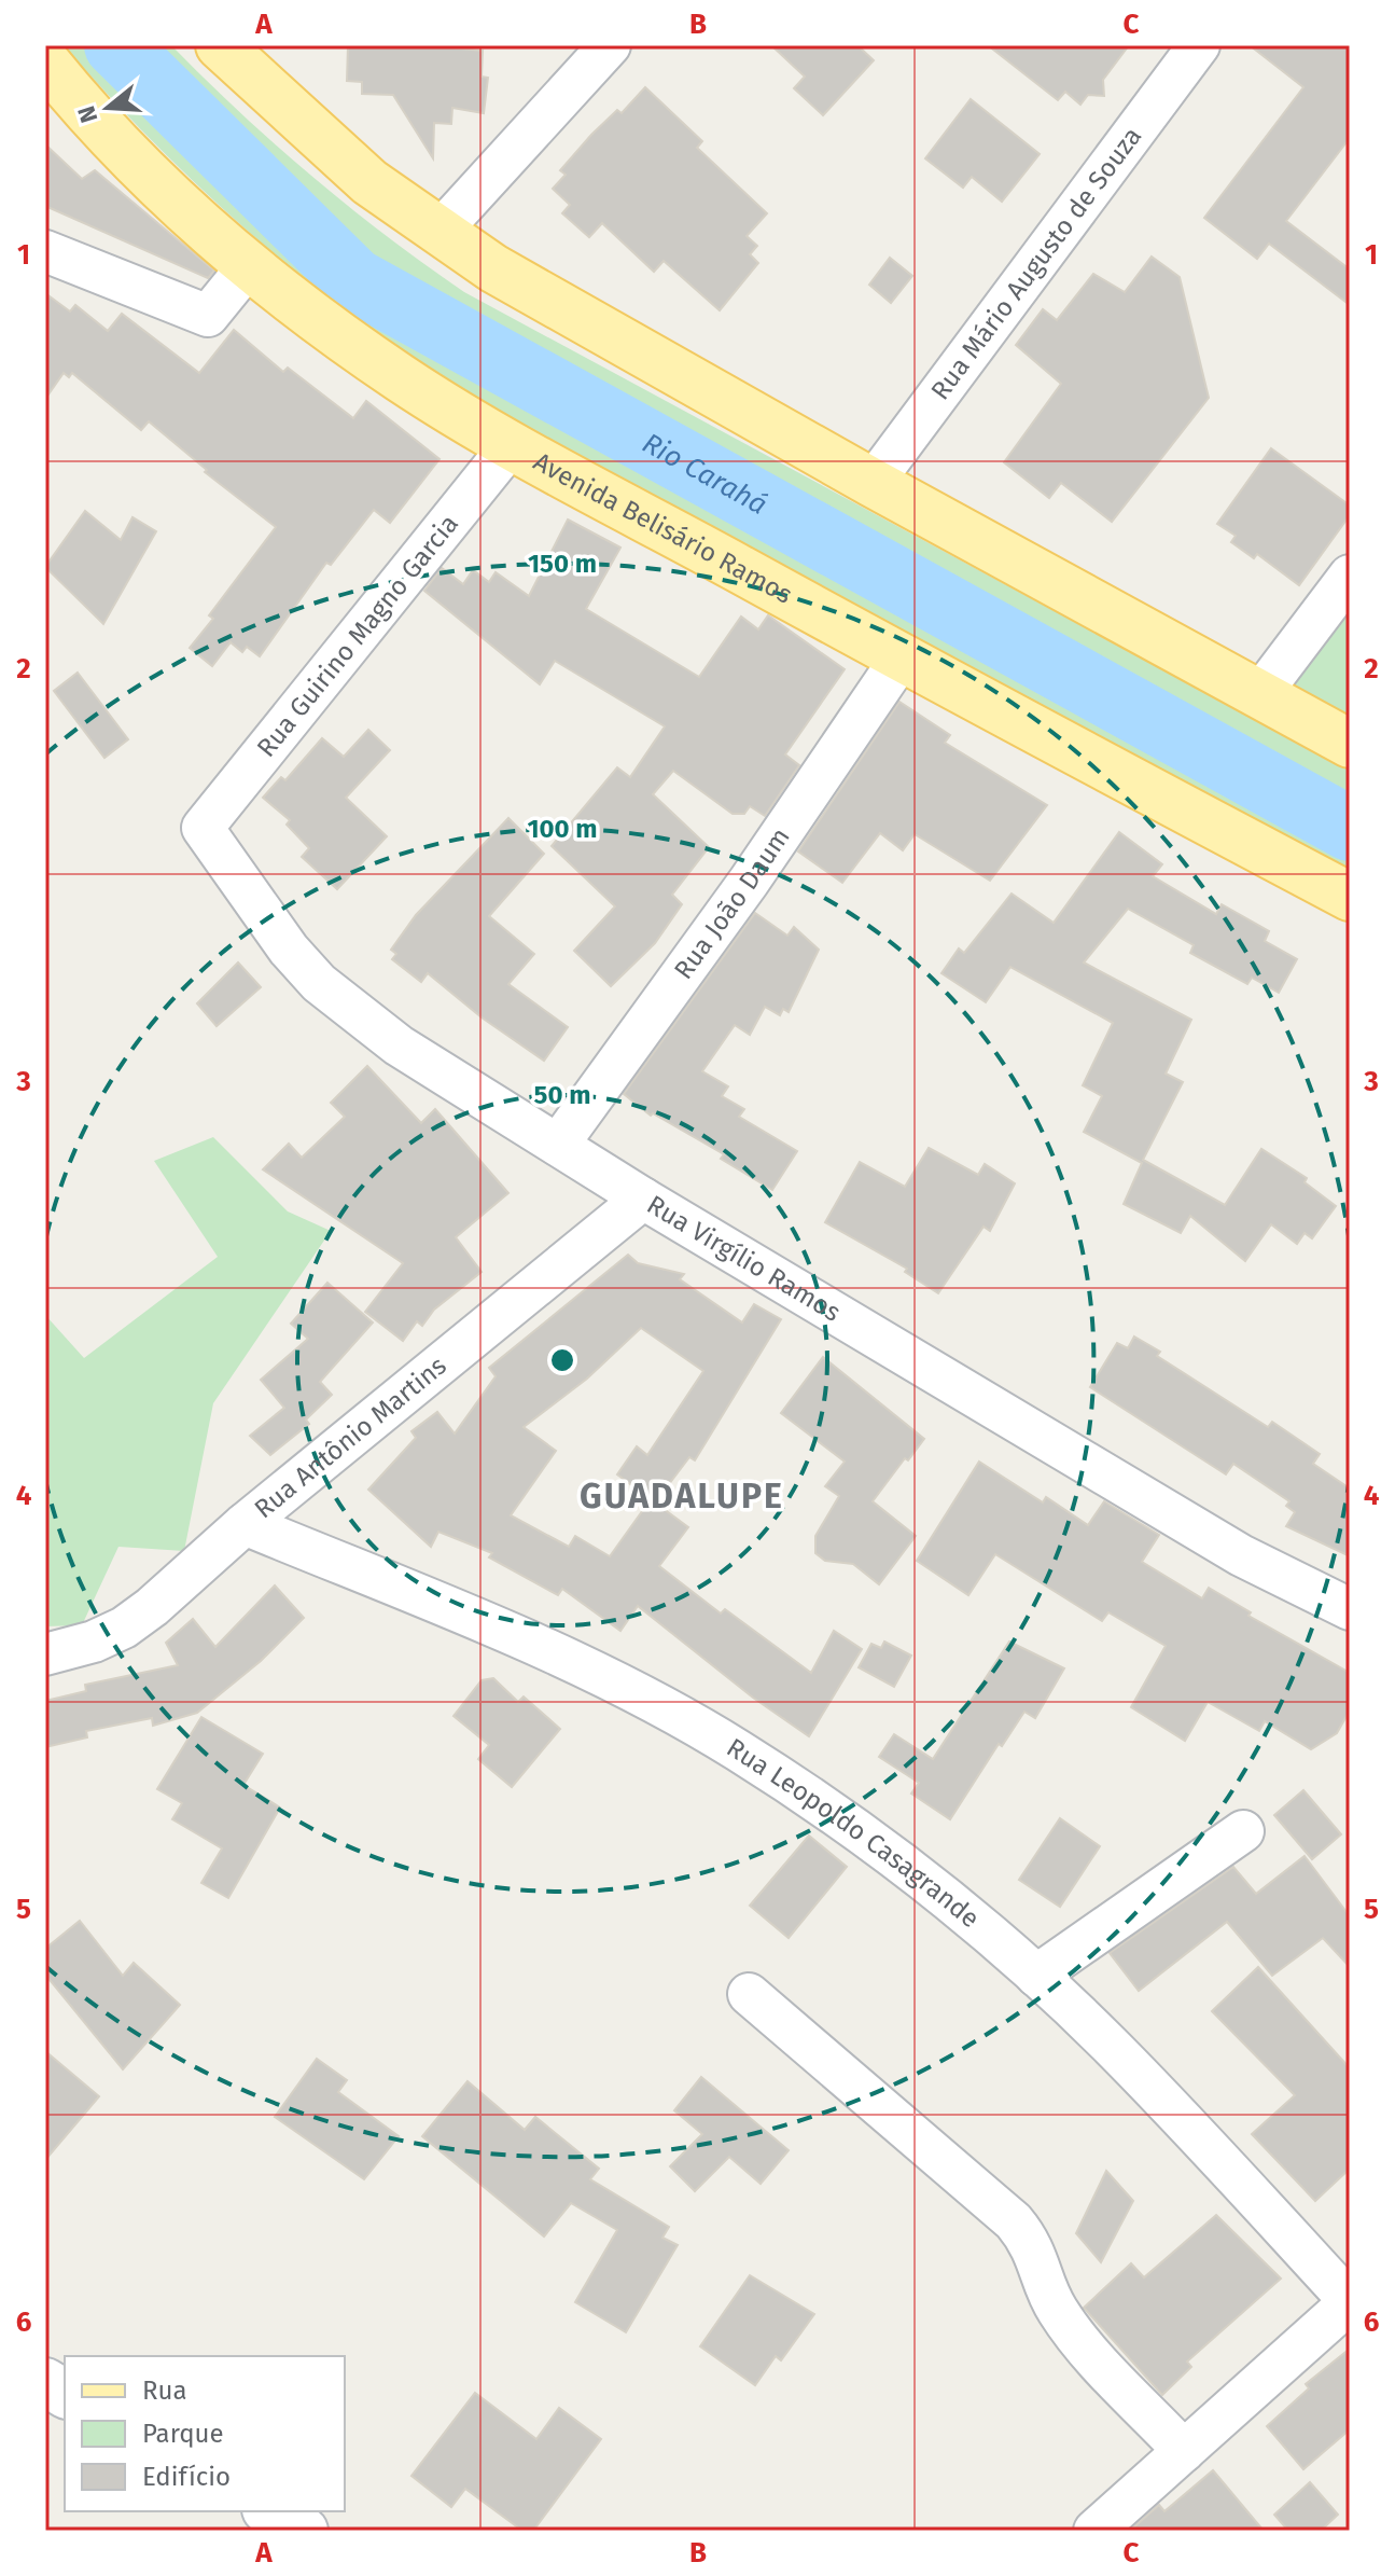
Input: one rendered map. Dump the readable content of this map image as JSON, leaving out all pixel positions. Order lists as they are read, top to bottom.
{
  "streets": {
    "main road": ["Avenida Belisário Ramos"],
    "street": [
      "Rua Mário Augusto de Souza",
      "Rua Guirino Magno Garcia",
      "Rua João Daum",
      "Rua Virgílio Ramos",
      "Rua Antônio Martins",
      "Rua Leopoldo Casagrande"
    ]
  },
  "crossings": [
    ["Avenida Belisário Ramos", "Rua Guirino Magno Garcia"],
    ["Avenida Belisário Ramos", "Rua João Daum"],
    ["Rua Guirino Magno Garcia", "Rua Virgílio Ramos"],
    ["Rua João Daum", "Rua Virgílio Ramos"],
    ["Rua Virgílio Ramos", "Rua Antônio Martins"],
    ["Rua Antônio Martins", "Rua Leopoldo Casagrande"]
  ],
  "districts": ["GUADALUPE"],
  "water": ["Rio Carahá"],
  "legend": ["Rua", "Parque", "Edifício"],
  "north": "left",
  "grid": {
    "columns": ["A", "B", "C"],
    "rows": [
      "1",
      "2",
      "3",
      "4",
      "5",
      "6"
    ]
  },
  "rings": ["150 m", "100 m", "50 m"]
}
